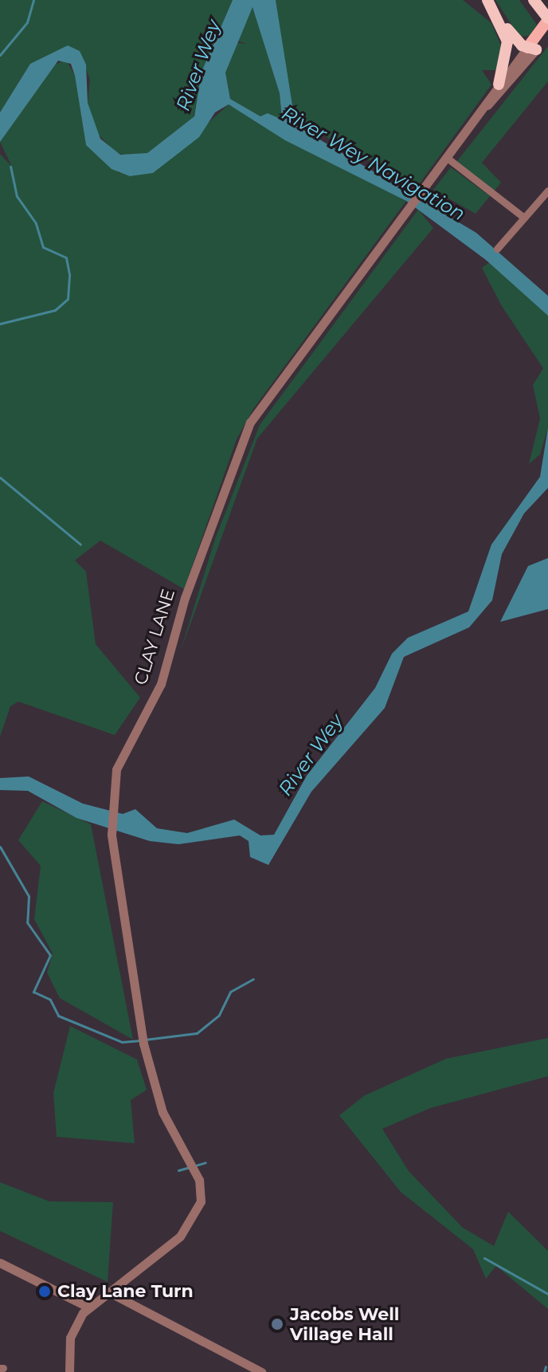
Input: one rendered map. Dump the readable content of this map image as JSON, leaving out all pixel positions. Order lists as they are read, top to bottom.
{
  "streets": {
    "main road": ["CLAY LANE"]
  },
  "water": ["River Wey", "River Wey Navigation"],
  "places": ["Clay Lane Turn", "Jacobs Well Village Hall"]
}
